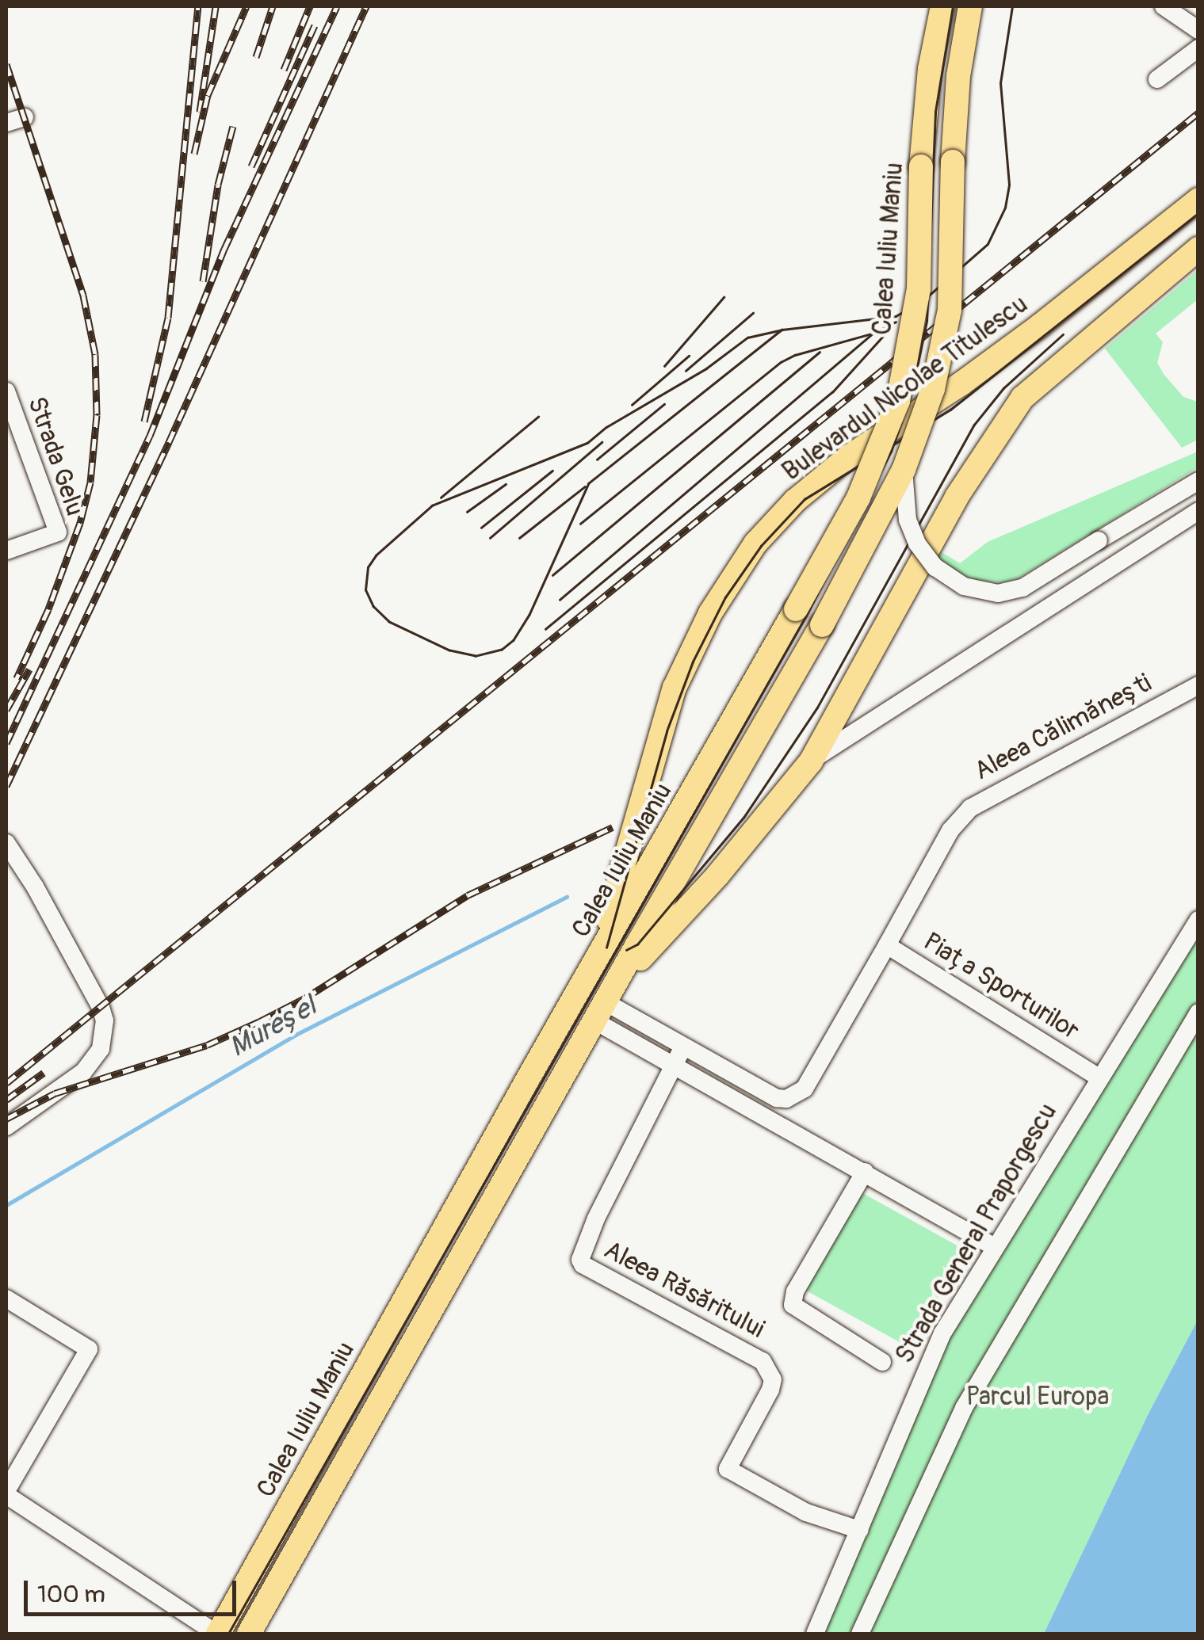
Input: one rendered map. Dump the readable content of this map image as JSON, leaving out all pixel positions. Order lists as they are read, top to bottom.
{
  "streets": {
    "main road": ["Calea Iuliu Maniu", "Bulevardul Nicolae Titulescu"],
    "street": [
      "Strada Gelu",
      "Aleea Călimănești",
      "Piața Sporturilor",
      "Strada General Praporgescu",
      "Aleea Răsăritului"
    ]
  },
  "crossings": [
    ["Calea Iuliu Maniu", "Bulevardul Nicolae Titulescu"],
    ["Bulevardul Nicolae Titulescu", "Piața Sporturilor"],
    ["Aleea Călimănești", "Piața Sporturilor"],
    ["Piața Sporturilor", "Strada General Praporgescu"],
    ["Strada General Praporgescu", "Aleea Răsăritului"]
  ],
  "water": ["Mureșel"],
  "parks": ["Parcul Europa"],
  "scale_bar": "100 m"
}
